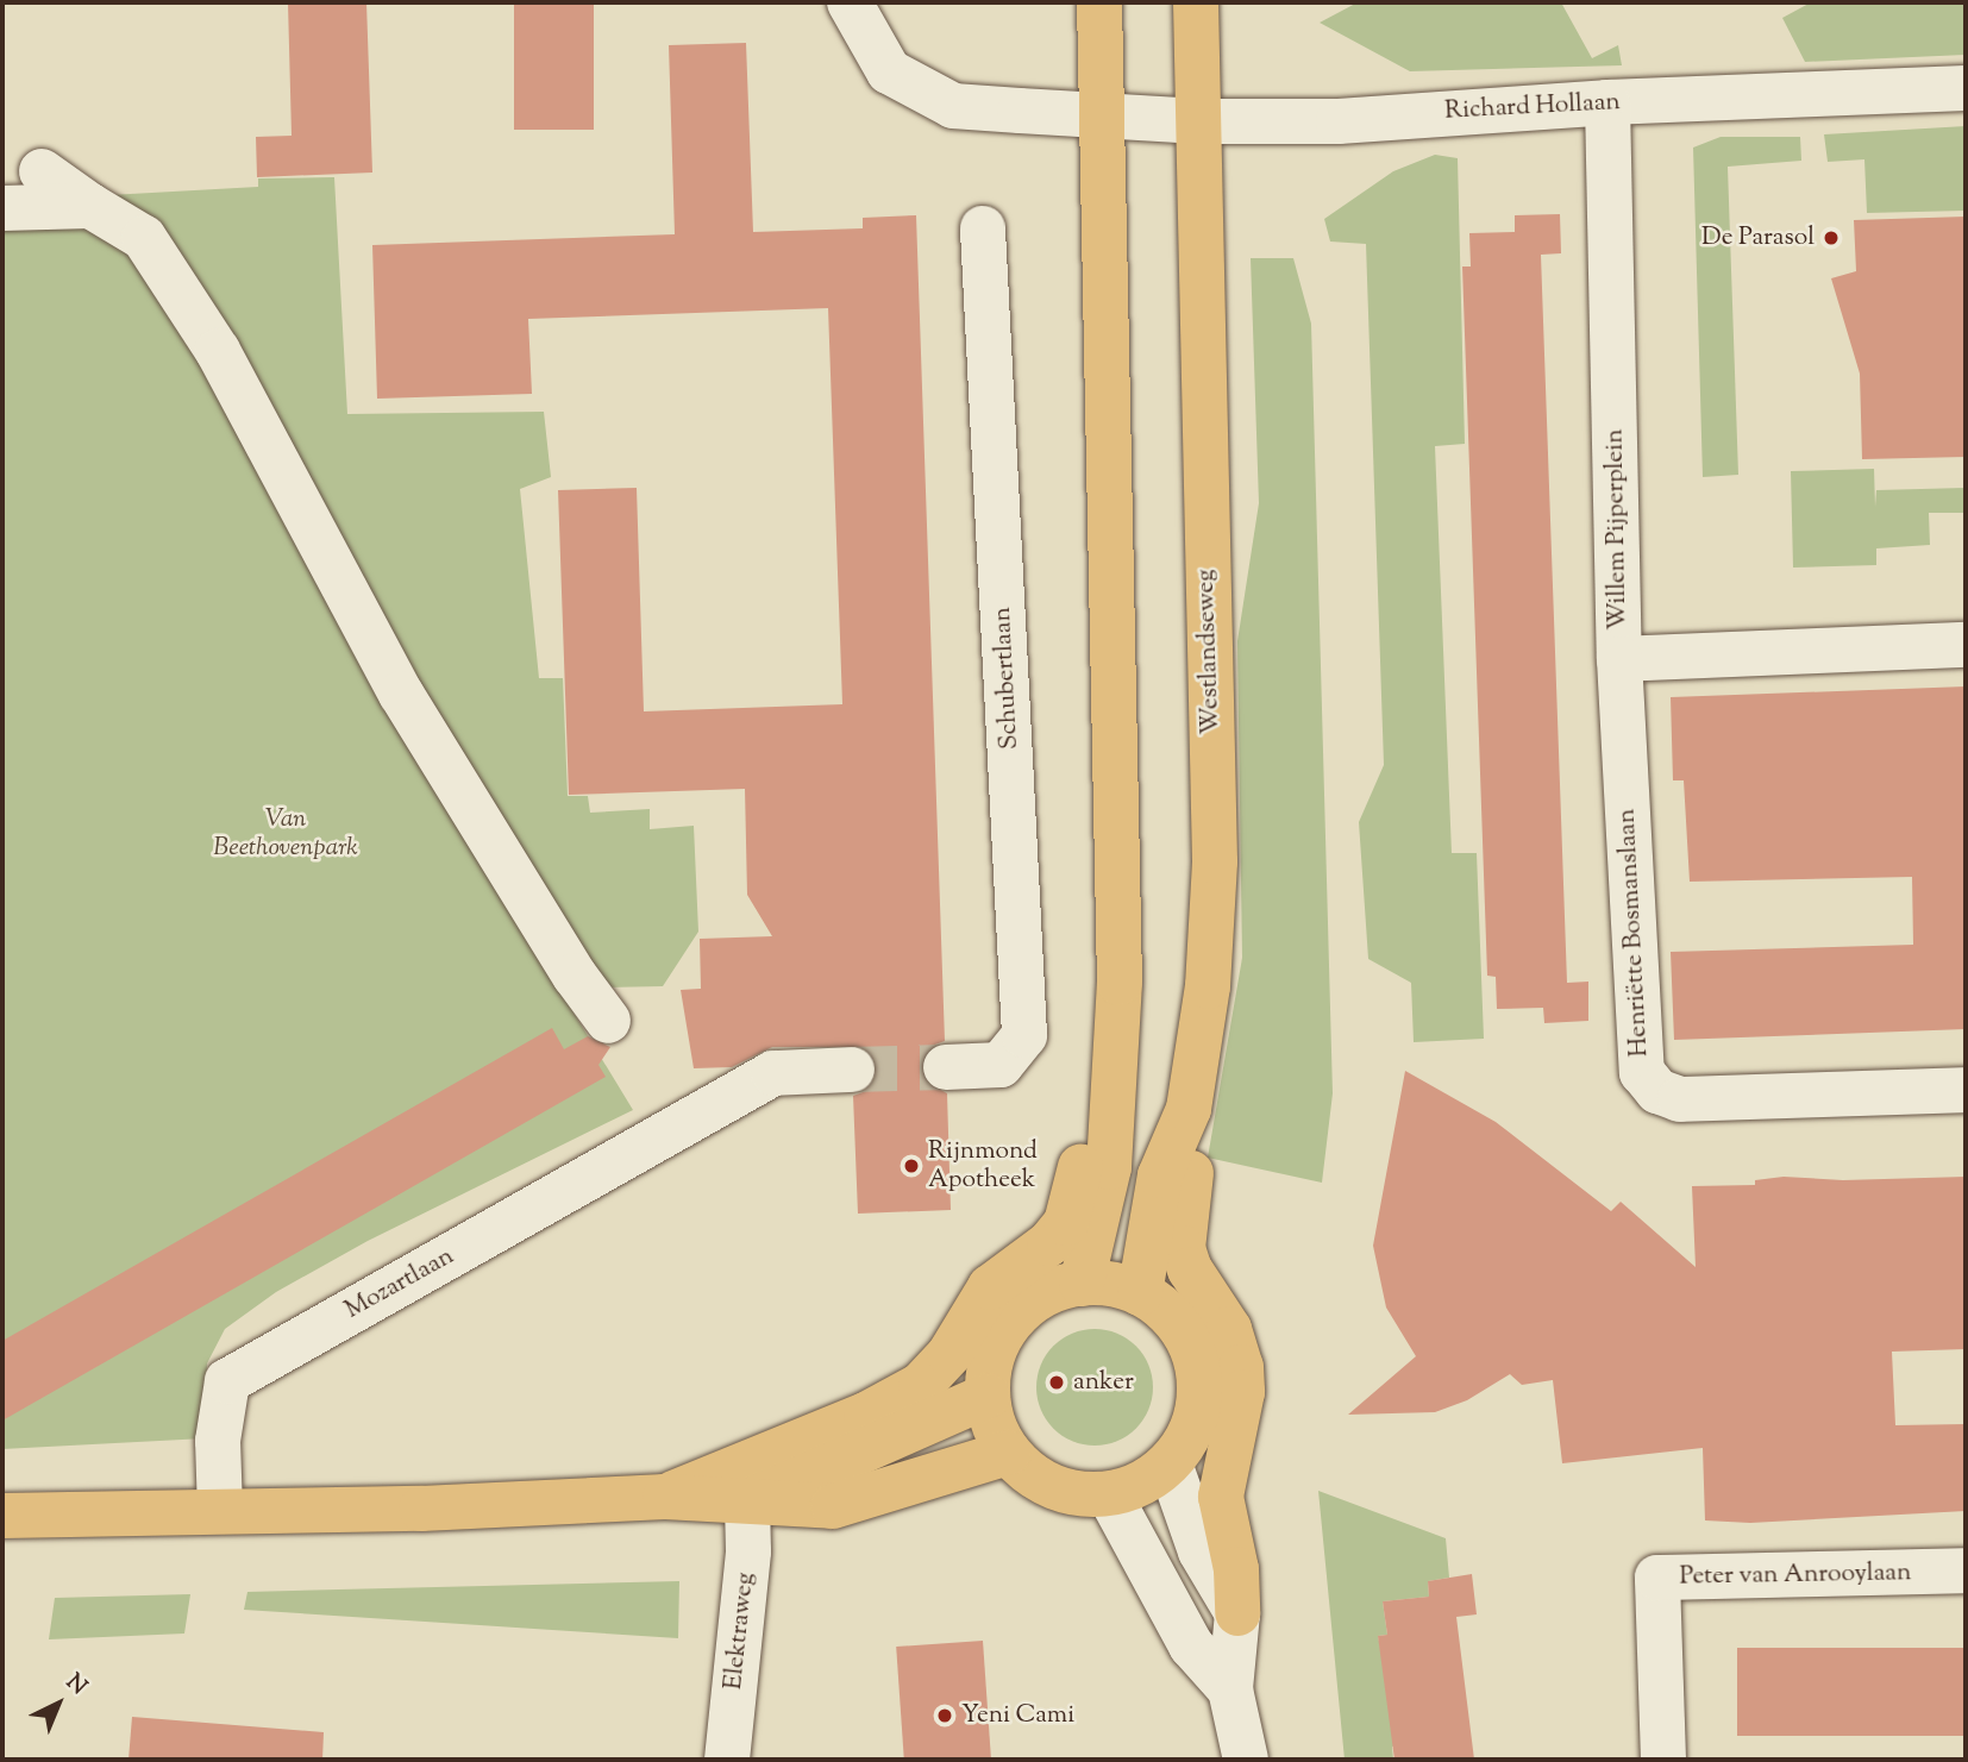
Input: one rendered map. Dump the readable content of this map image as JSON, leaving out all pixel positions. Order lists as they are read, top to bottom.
{
  "streets": {
    "main road": ["Westlandseweg"],
    "street": [
      "Richard Hollaan",
      "Willem Pijperplein",
      "Schubertlaan",
      "Henriëtte Bosmanslaan",
      "Mozartlaan",
      "Peter van Anrooylaan",
      "Elektraweg"
    ]
  },
  "crossings": [
    ["Richard Hollaan", "Willem Pijperplein"],
    ["Richard Hollaan", "Westlandseweg"],
    ["Willem Pijperplein", "Henriëtte Bosmanslaan"]
  ],
  "parks": ["Van Beethovenpark"],
  "places": [
    "De Parasol",
    "Rijnmond Apotheek",
    "anker",
    "Yeni Cami"
  ],
  "north": "top right"
}
